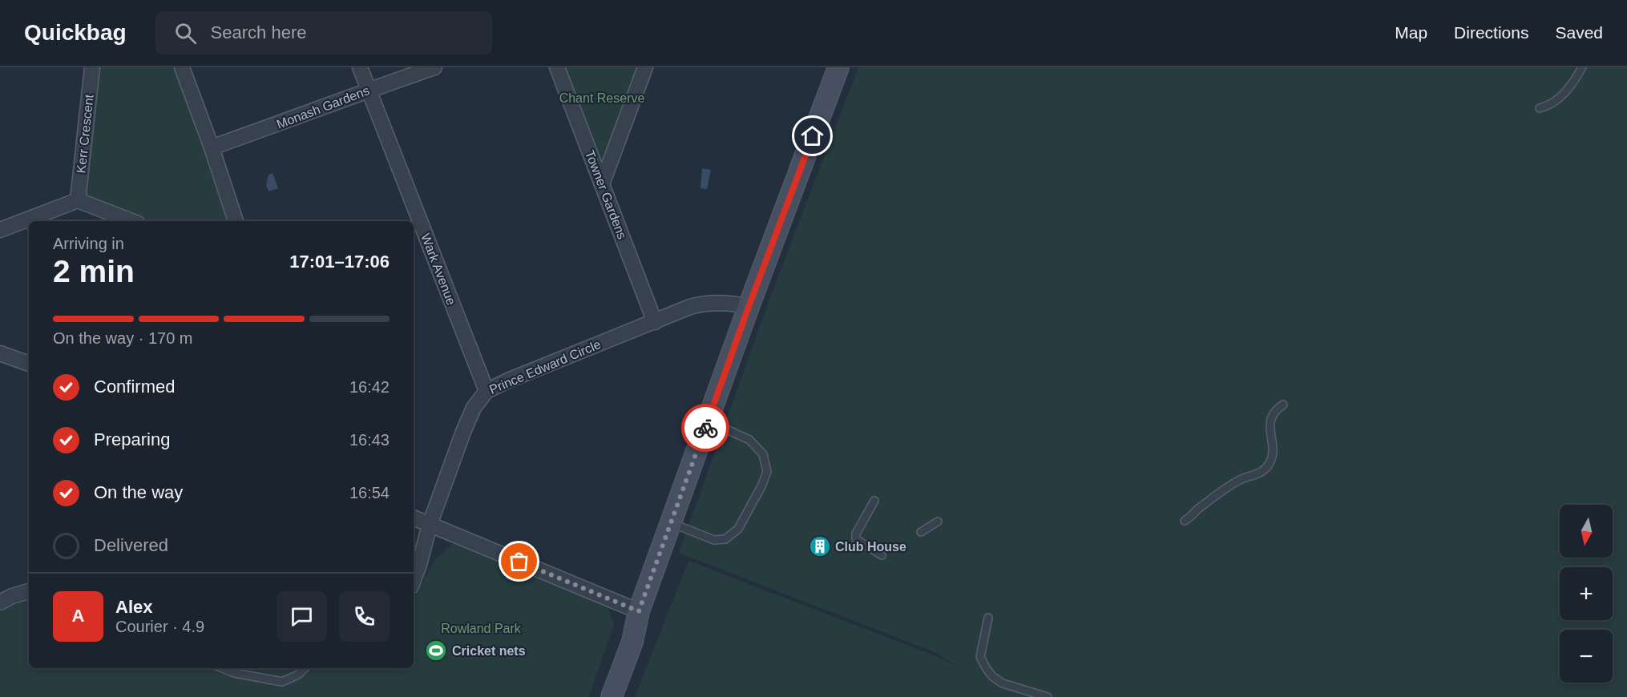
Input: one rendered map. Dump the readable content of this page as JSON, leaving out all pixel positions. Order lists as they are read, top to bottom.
{
  "streets": {
    "street": [
      "Monash Gardens",
      "Kerr Crescent",
      "Towner Gardens",
      "Wark Avenue",
      "Prince Edward Circle"
    ]
  },
  "crossings": [
    ["Monash Gardens", "Wark Avenue"],
    ["Towner Gardens", "Prince Edward Circle"],
    ["Wark Avenue", "Prince Edward Circle"]
  ],
  "parks": ["Chant Reserve", "Rowland Park"],
  "places": {
    "building": ["Club House"],
    "sports": ["Cricket nets"]
  },
  "north": "bottom",
  "page": {
    "header": "Quickbag",
    "search": "Search here",
    "nav": ["Map", "Directions", "Saved"],
    "heading": ["2 min", "Arriving in", "17:01–17:06"],
    "panel": ["Alex", "Courier · 4.9"],
    "bar": "On the way · 170 m",
    "list": [
      ["Confirmed", "16:42"],
      ["Preparing", "16:43"],
      ["On the way", "16:54"],
      "Delivered"
    ],
    "map_buttons": ["+", "−"],
    "round": "A"
  }
}
